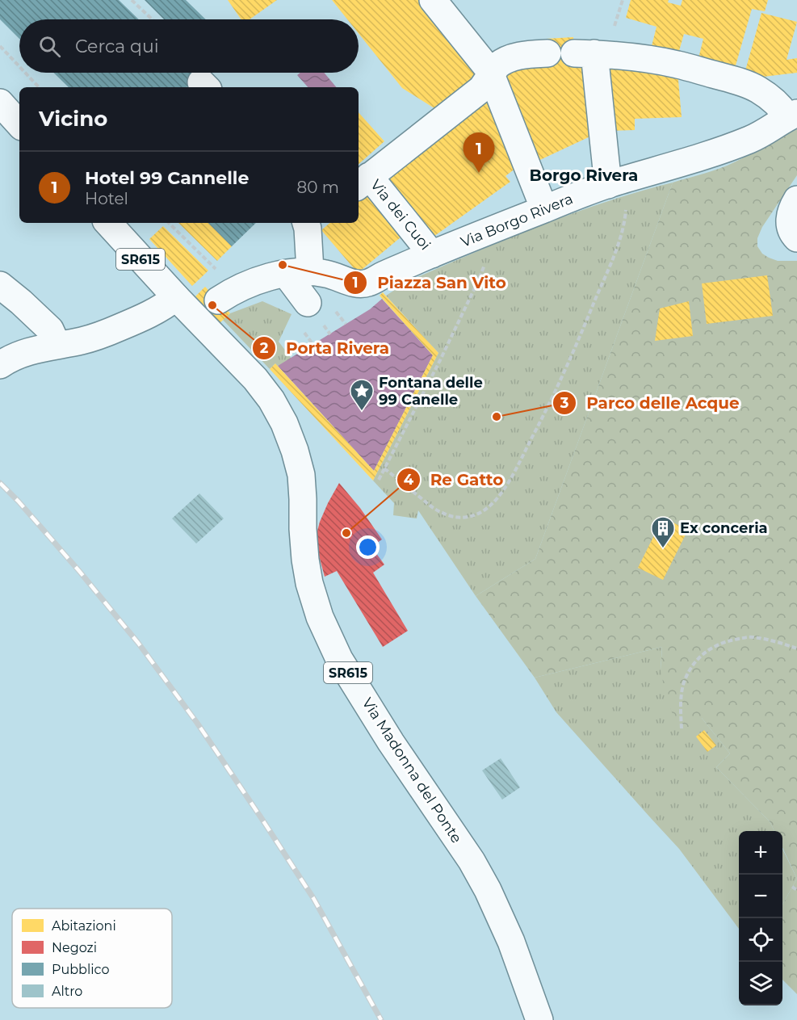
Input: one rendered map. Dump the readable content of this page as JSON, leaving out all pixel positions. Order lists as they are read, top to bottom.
{
  "streets": {
    "street": [
      "Via dei Cuoi",
      "Via Borgo Rivera",
      "SR615",
      "Via Madonna del Ponte"
    ]
  },
  "crossings": [
    ["Via dei Cuoi", "Via Borgo Rivera"],
    ["SR615", "Via Madonna del Ponte"]
  ],
  "districts": ["Borgo Rivera"],
  "places": {
    "other": [
      "Piazza San Vito",
      "Porta Rivera",
      "Parco delle Acque",
      "Re Gatto"
    ],
    "place": ["Fontana delle 99 Canelle"],
    "building": ["Ex conceria"]
  },
  "legend": [
    "Abitazioni",
    "Negozi",
    "Pubblico",
    "Altro"
  ],
  "page": {
    "search": "Cerca qui",
    "heading": "Vicino",
    "pins": "1",
    "list": [
      {
        "mark": "1",
        "name": "Hotel 99 Cannelle",
        "note": "Hotel",
        "value": "80 m"
      }
    ],
    "map_buttons": ["+", "−"]
  }
}
